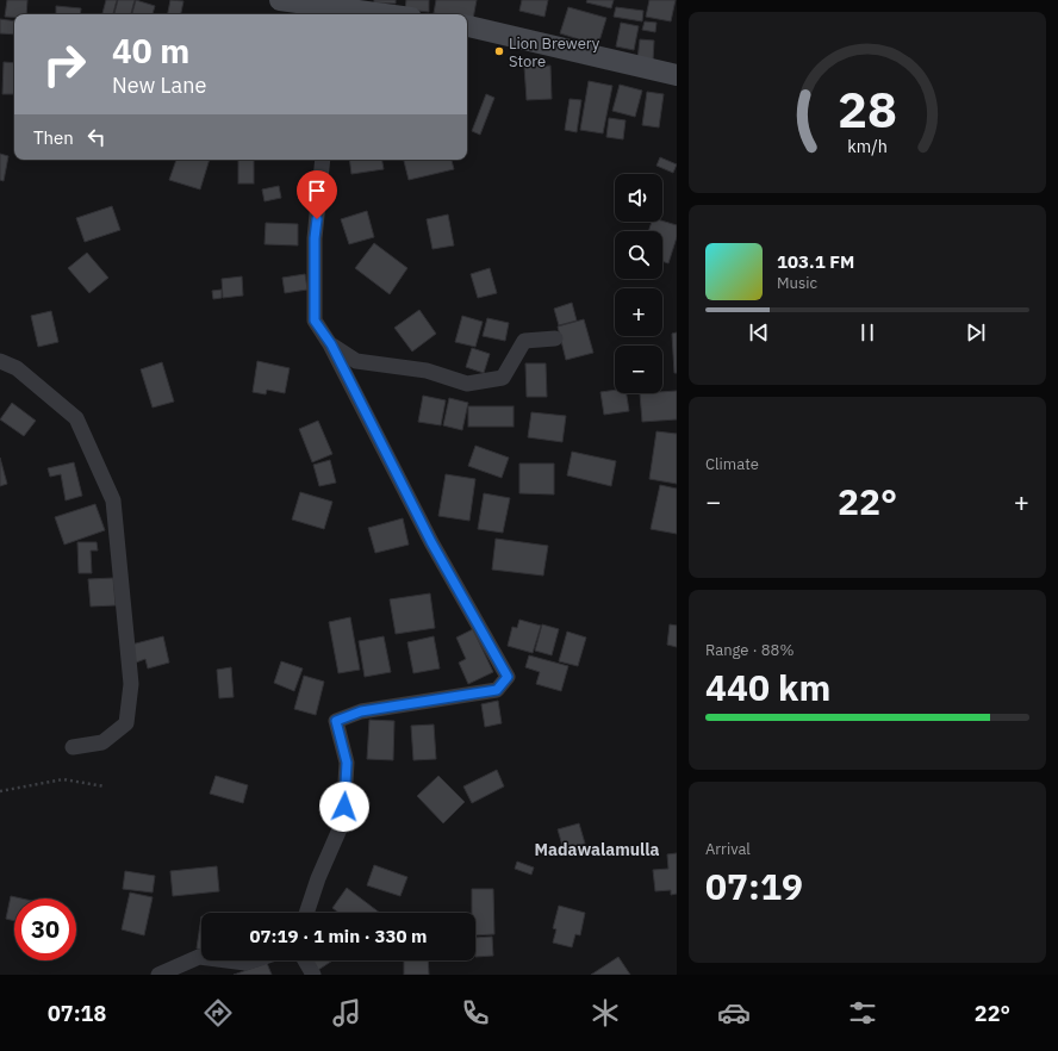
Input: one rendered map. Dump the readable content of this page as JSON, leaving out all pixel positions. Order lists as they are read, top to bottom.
{
  "districts": ["Madawalamulla"],
  "places": ["Lion Brewery Store"],
  "page": {
    "turn": ["40 m", "New Lane"],
    "then": "Then",
    "map_buttons": ["+", "−"],
    "song": ["103.1 FM", "Music"],
    "tile": [
      "Climate",
      ["Range · 88%", "440 km"],
      ["Arrival", "07:19"]
    ],
    "heat": ["−", "22°", "+"],
    "limit": "30",
    "trip": "07:19 · 1 min · 330 m",
    "tabs": ["07:18", "22°"],
    "gauge": ["28", "km/h"]
  }
}
